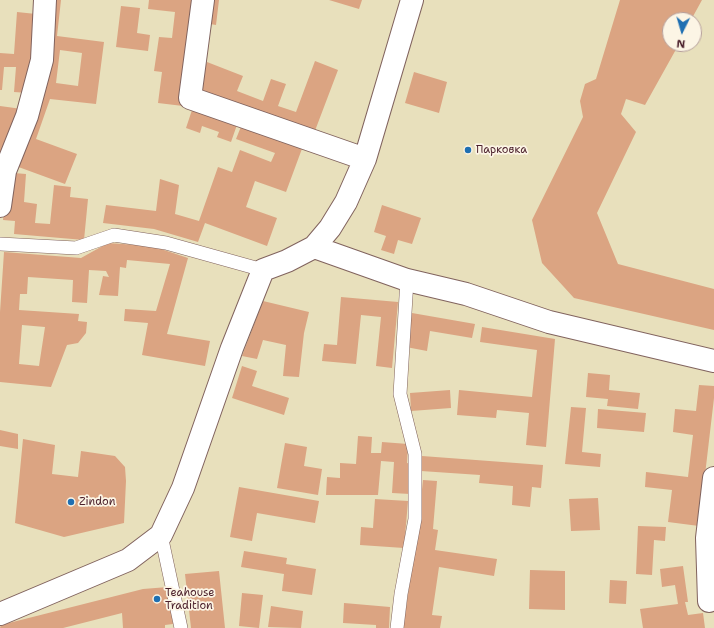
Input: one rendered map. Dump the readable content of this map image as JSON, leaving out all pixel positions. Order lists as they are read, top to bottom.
{
  "places": ["Парковка", "Zindon", "Teahouse Tradition"],
  "north": "bottom"
}
